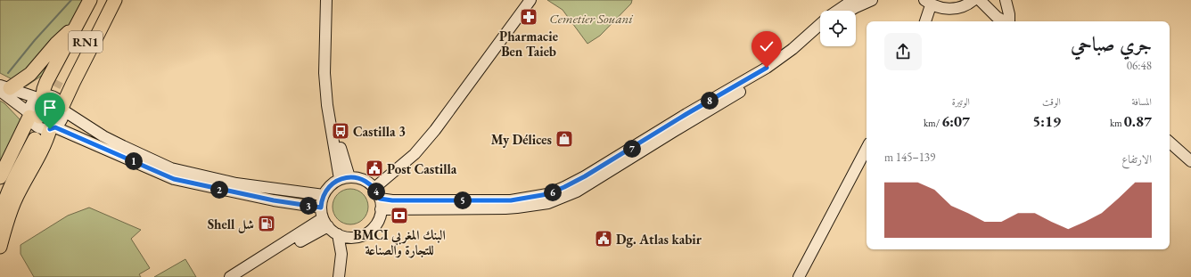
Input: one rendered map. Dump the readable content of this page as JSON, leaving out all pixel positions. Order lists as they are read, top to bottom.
{
  "streets": {
    "highway": ["RN1"]
  },
  "parks": ["Cemetier Souani"],
  "places": {
    "pharmacy": ["Pharmacie Ben Taieb"],
    "bus stop": ["Castilla 3"],
    "shop": ["My Délices"],
    "public building": ["Post Castilla", "Dg. Atlas kabir"],
    "bank": ["BMCI البنك المغربي للتجارة والصناعة"],
    "fuel station": ["Shell شل"]
  },
  "page": {
    "heading": ["جري صباحي", "06:48"],
    "stats": [
      ["المسافة", "0.87 km"],
      ["الوقت", "5:19"],
      ["الوتيرة", "6:07 /km"]
    ],
    "pins": [
      "8",
      "7",
      "1",
      "2",
      "4",
      "6",
      "5",
      "3"
    ],
    "chart": ["الارتفاع", "139–145 m"]
  }
}
